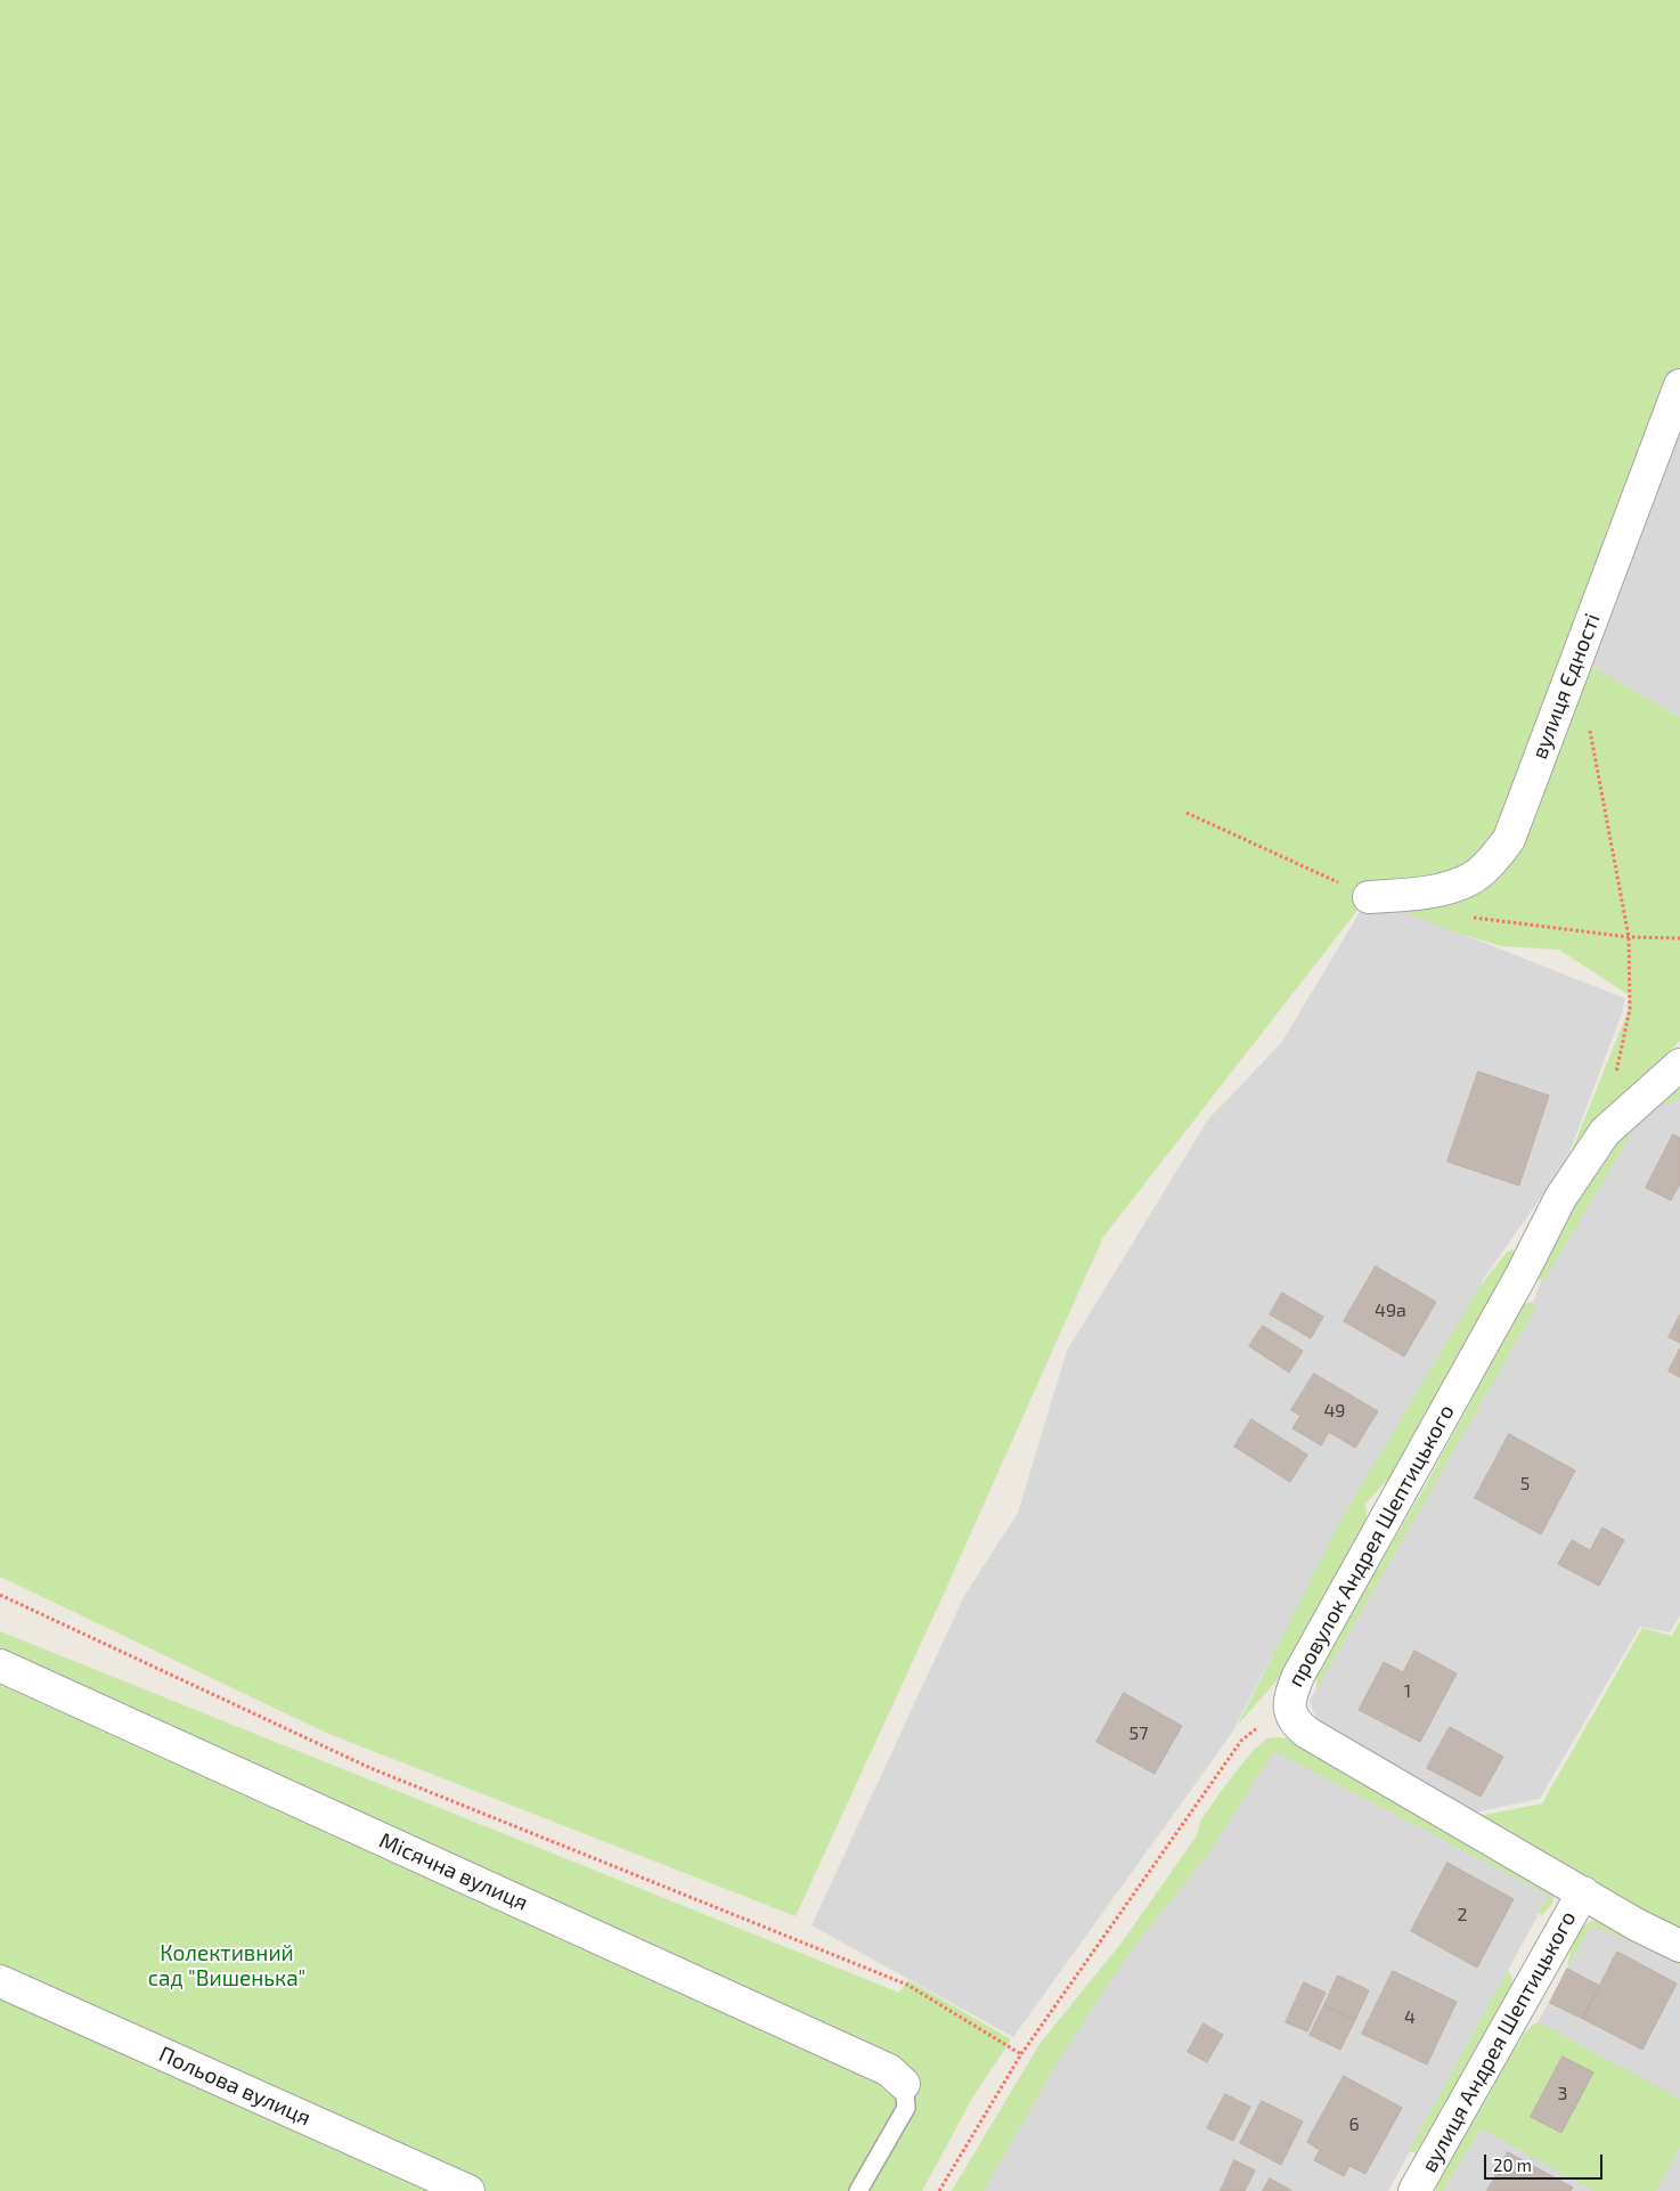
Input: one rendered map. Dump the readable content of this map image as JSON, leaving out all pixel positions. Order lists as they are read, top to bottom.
{
  "streets": {
    "street": [
      "вулиця Єдності",
      "провулок Андрея Шептицького",
      "Місячна вулиця",
      "вулиця Андрея Шептицького",
      "Польова вулиця"
    ]
  },
  "crossings": [
    ["провулок Андрея Шептицького", "вулиця Андрея Шептицького"]
  ],
  "parks": ["Колективний сад \"Вишенька\""],
  "house_numbers": [
    "49а",
    "49",
    "5",
    "1",
    "57",
    "2",
    "4",
    "3",
    "6"
  ],
  "scale_bar": "20 m"
}
